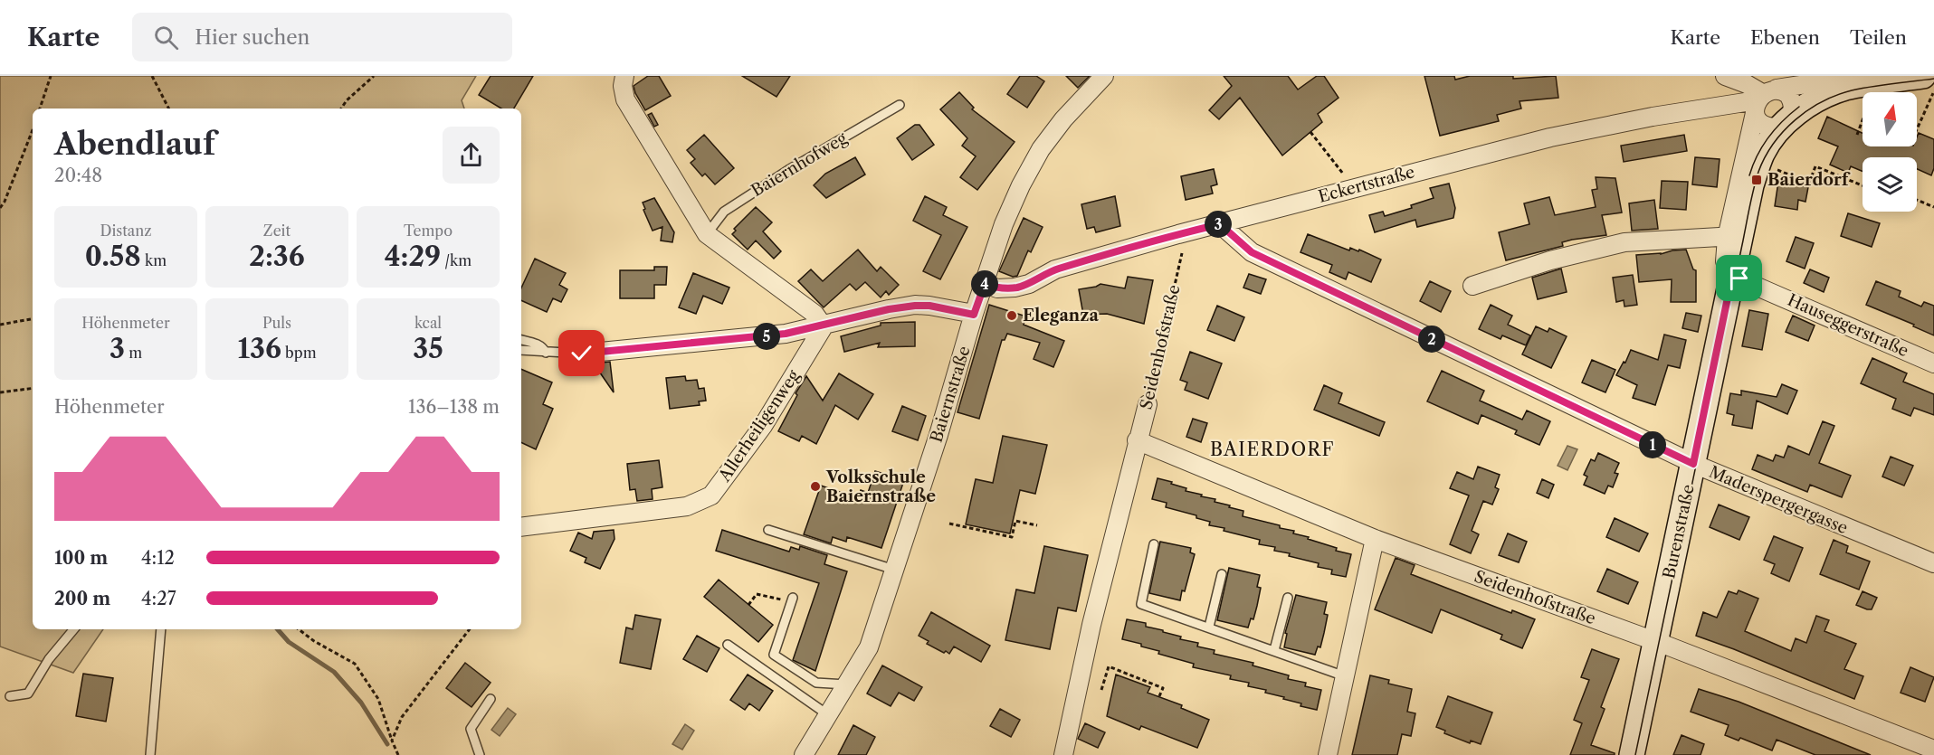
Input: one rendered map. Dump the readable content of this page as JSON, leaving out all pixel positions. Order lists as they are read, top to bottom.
{
  "streets": {
    "street": [
      "Eckertstraße",
      "Hauseggerstraße",
      "Seidenhofstraße",
      "Baiernstraße",
      "Allerheiligenweg",
      "Maderspergergasse",
      "Burenstraße"
    ],
    "lane": ["Baiernhofweg"]
  },
  "crossings": [
    ["Eckertstraße", "Baiernstraße"],
    ["Eckertstraße", "Maderspergergasse"],
    ["Eckertstraße", "Burenstraße"],
    ["Hauseggerstraße", "Burenstraße"],
    ["Seidenhofstraße", "Burenstraße"],
    ["Maderspergergasse", "Burenstraße"]
  ],
  "districts": ["BAIERDORF"],
  "places": {
    "transit": ["Baierdorf"],
    "other": ["Eleganza", "Volksschule Baiernstraße"]
  },
  "north": "top",
  "page": {
    "header": "Karte",
    "search": "Hier suchen",
    "nav": ["Karte", "Ebenen", "Teilen"],
    "heading": ["Abendlauf", "20:48"],
    "stats": [
      ["Distanz", "0.58 km"],
      ["Zeit", "2:36"],
      ["Tempo", "4:29 /km"],
      ["Höhenmeter", "3 m"],
      ["Puls", "136 bpm"],
      ["kcal", "35"]
    ],
    "pins": [
      "3",
      "4",
      "5",
      "2",
      "1"
    ],
    "chart": ["Höhenmeter", "136–138 m"],
    "list": [
      {
        "name": "100 m",
        "note": "4:12"
      },
      {
        "name": "200 m",
        "note": "4:27"
      }
    ]
  }
}
